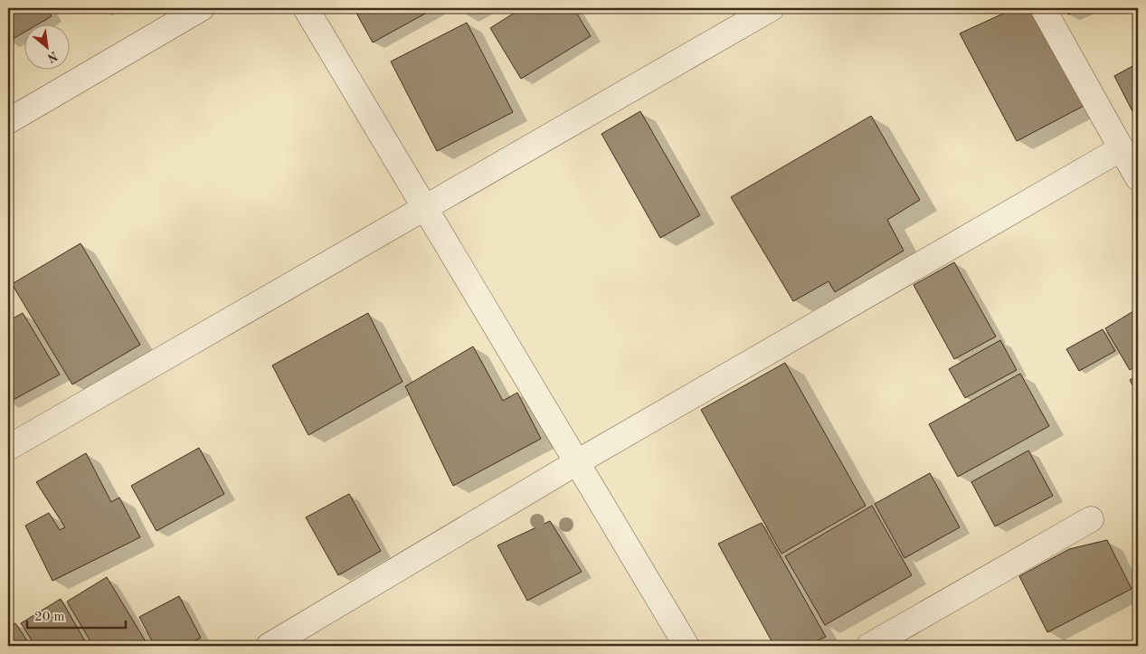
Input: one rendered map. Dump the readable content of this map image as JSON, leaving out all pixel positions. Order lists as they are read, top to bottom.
{
  "scale_bar": "20 m",
  "north": "bottom right"
}
